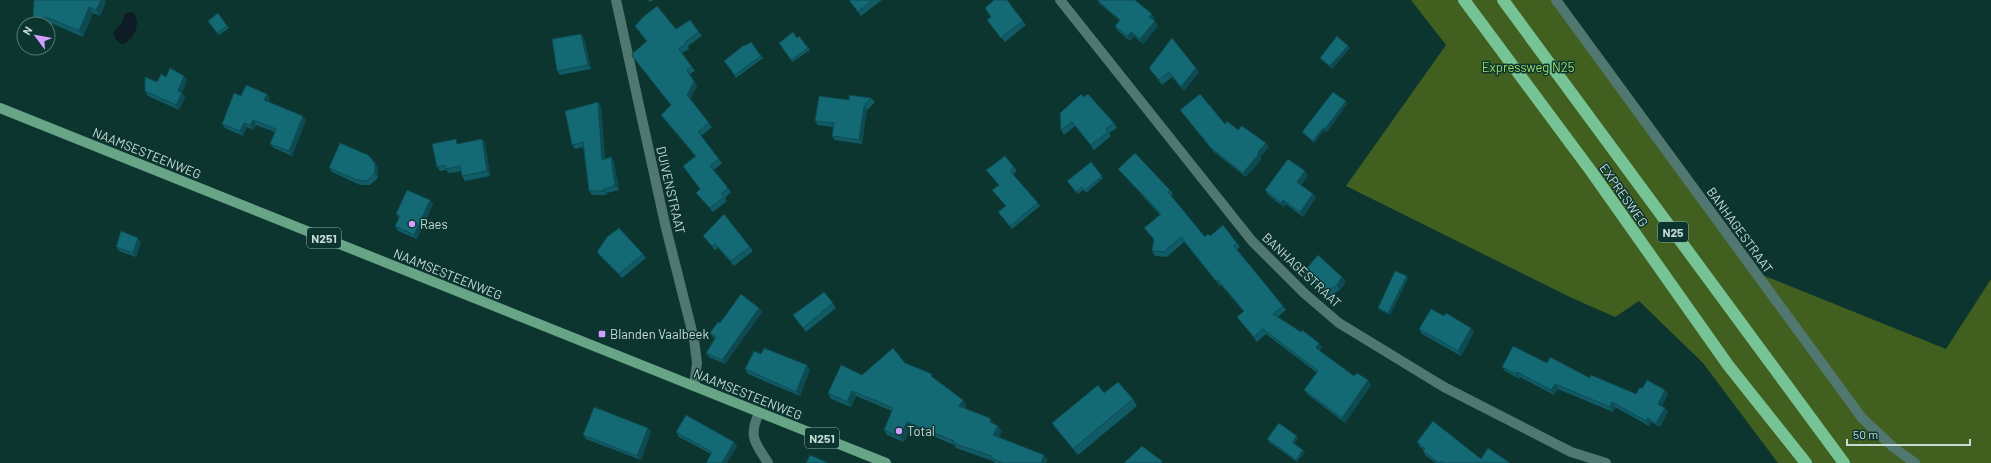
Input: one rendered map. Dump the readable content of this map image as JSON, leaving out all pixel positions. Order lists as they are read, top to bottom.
{
  "streets": {
    "highway": ["EXPRESWEG", "N25"],
    "main road": ["NAAMSESTEENWEG", "N251"],
    "street": ["DUIVENSTRAAT", "BANHAGESTRAAT"]
  },
  "crossings": [
    ["NAAMSESTEENWEG", "DUIVENSTRAAT"]
  ],
  "parks": ["Expressweg N25"],
  "places": {
    "other": ["Raes", "Total"],
    "transit": ["Blanden Vaalbeek"]
  },
  "scale_bar": "50 m",
  "north": "top left"
}
